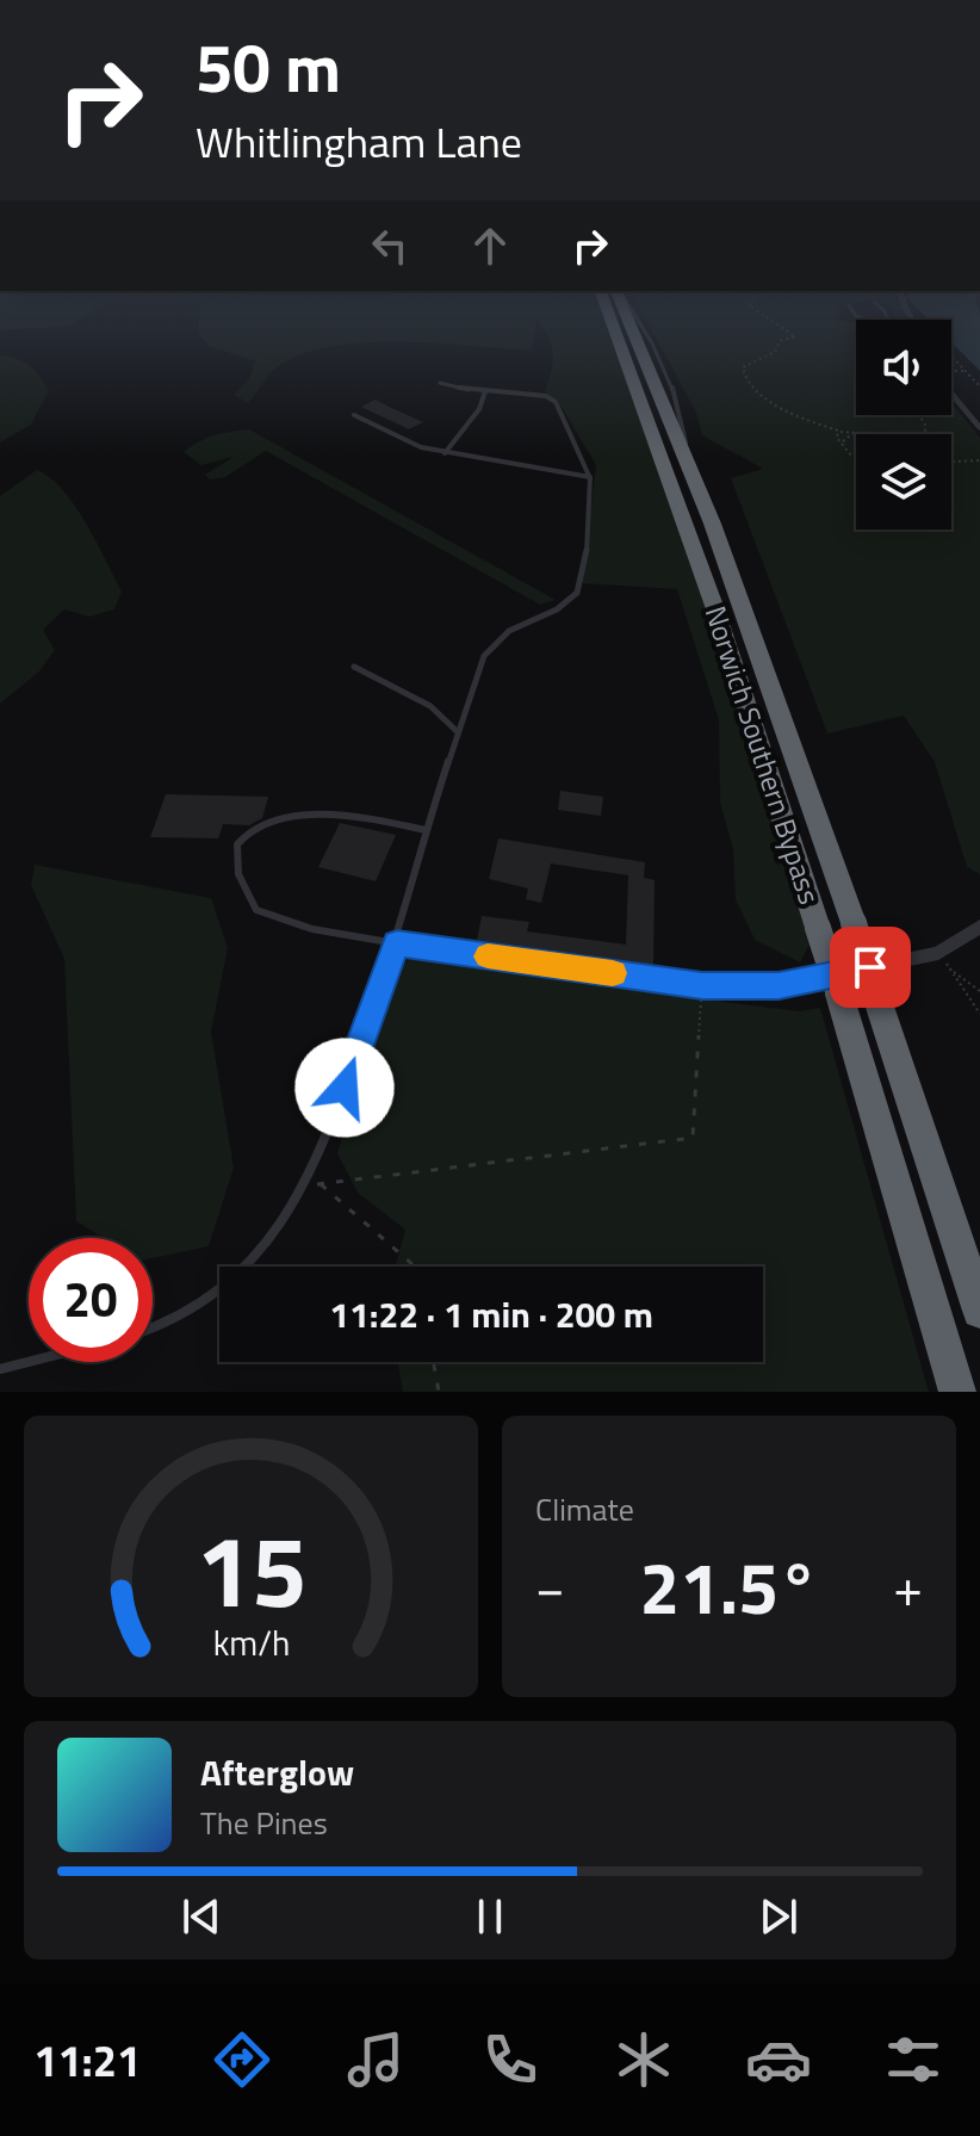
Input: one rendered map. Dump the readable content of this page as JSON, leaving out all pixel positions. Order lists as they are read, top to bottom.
{
  "streets": {
    "highway": ["Norwich Southern Bypass"]
  },
  "page": {
    "turn": ["50 m", "Whitlingham Lane"],
    "limit": "20",
    "trip": "11:22 · 1 min · 200 m",
    "tile": "Climate",
    "heat": ["−", "21.5°", "+"],
    "song": ["Afterglow", "The Pines"],
    "tabs": "11:21",
    "gauge": ["15", "km/h"]
  }
}
